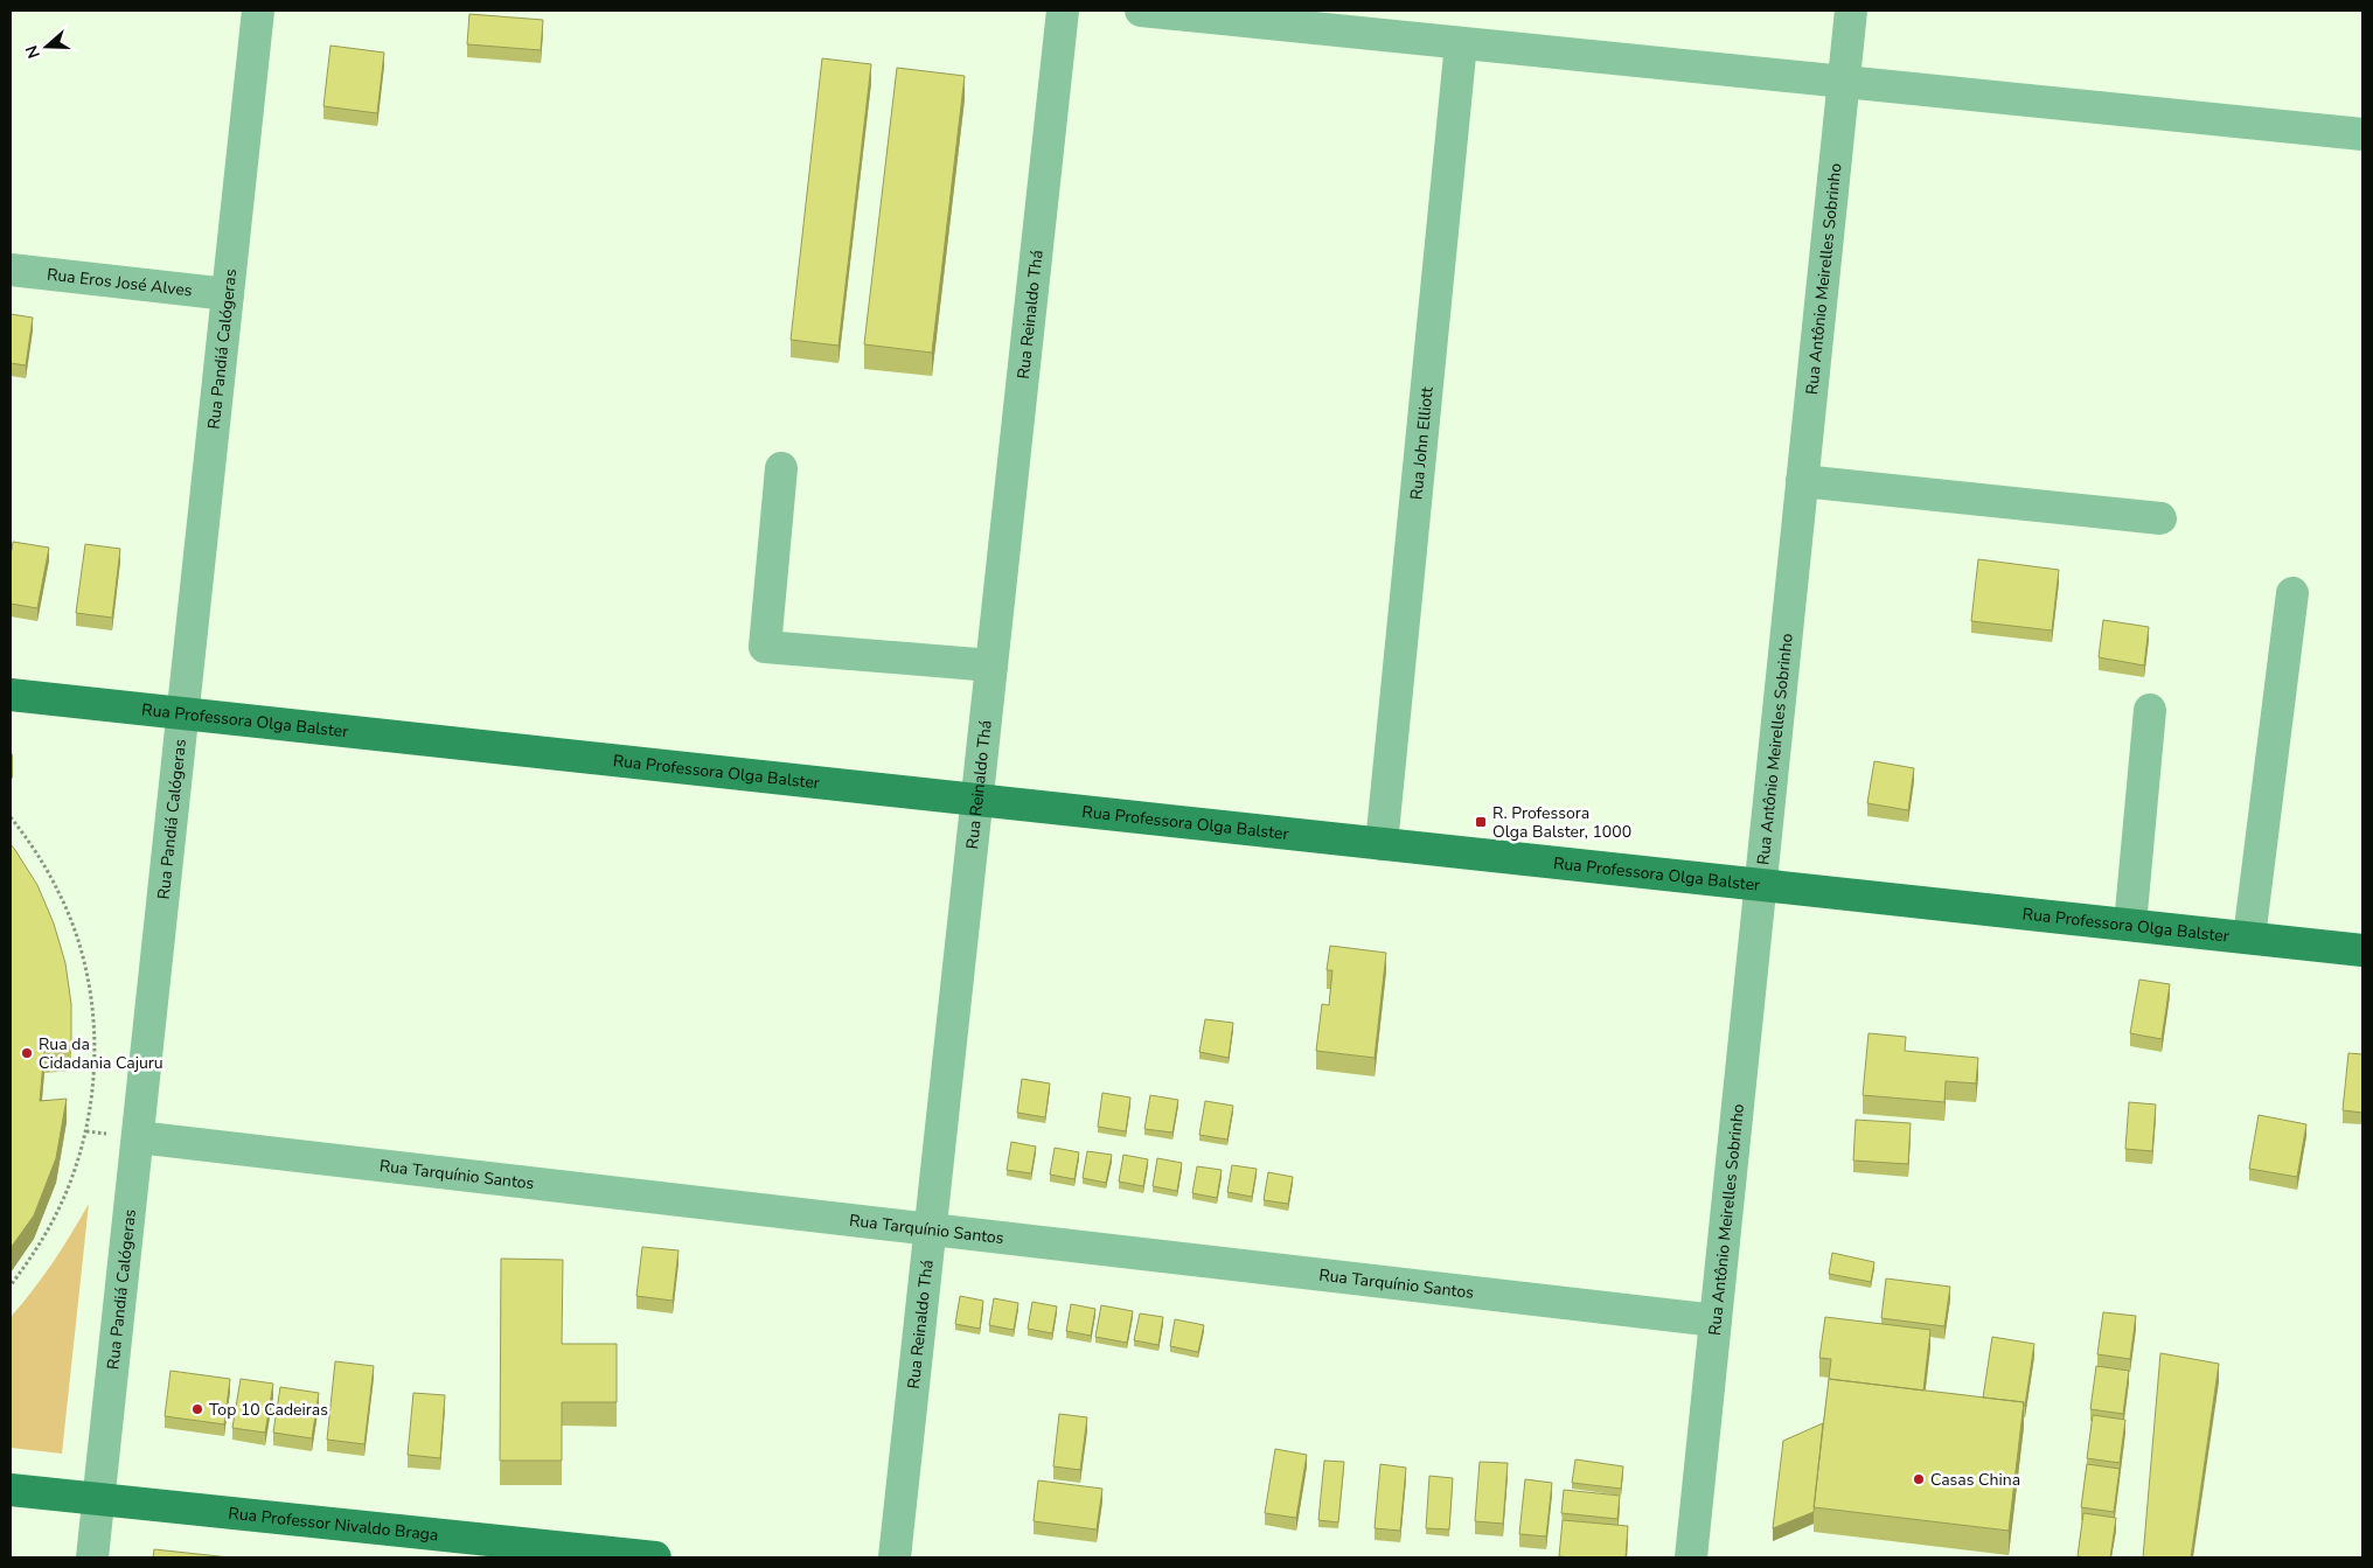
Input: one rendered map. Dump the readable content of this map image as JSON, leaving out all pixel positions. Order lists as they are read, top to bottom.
{
  "streets": {
    "main road": ["Rua Professora Olga Balster", "Rua Professor Nivaldo Braga"],
    "street": [
      "Rua Antônio Meirelles Sobrinho",
      "Rua Eros José Alves",
      "Rua Reinaldo Thá",
      "Rua Pandiá Calógeras",
      "Rua John Elliott",
      "Rua Tarquínio Santos"
    ]
  },
  "crossings": [
    ["Rua Antônio Meirelles Sobrinho", "Rua Professora Olga Balster"],
    ["Rua Antônio Meirelles Sobrinho", "Rua Tarquínio Santos"],
    ["Rua Eros José Alves", "Rua Pandiá Calógeras"],
    ["Rua Reinaldo Thá", "Rua Professora Olga Balster"],
    ["Rua Reinaldo Thá", "Rua Tarquínio Santos"],
    ["Rua Pandiá Calógeras", "Rua Professora Olga Balster"],
    ["Rua Pandiá Calógeras", "Rua Tarquínio Santos"],
    ["Rua Pandiá Calógeras", "Rua Professor Nivaldo Braga"],
    ["Rua John Elliott", "Rua Professora Olga Balster"]
  ],
  "places": {
    "transit": ["R. Professora Olga Balster, 1000"],
    "other": ["Rua da Cidadania Cajuru", "Top 10 Cadeiras", "Casas China"]
  },
  "north": "left"
}
